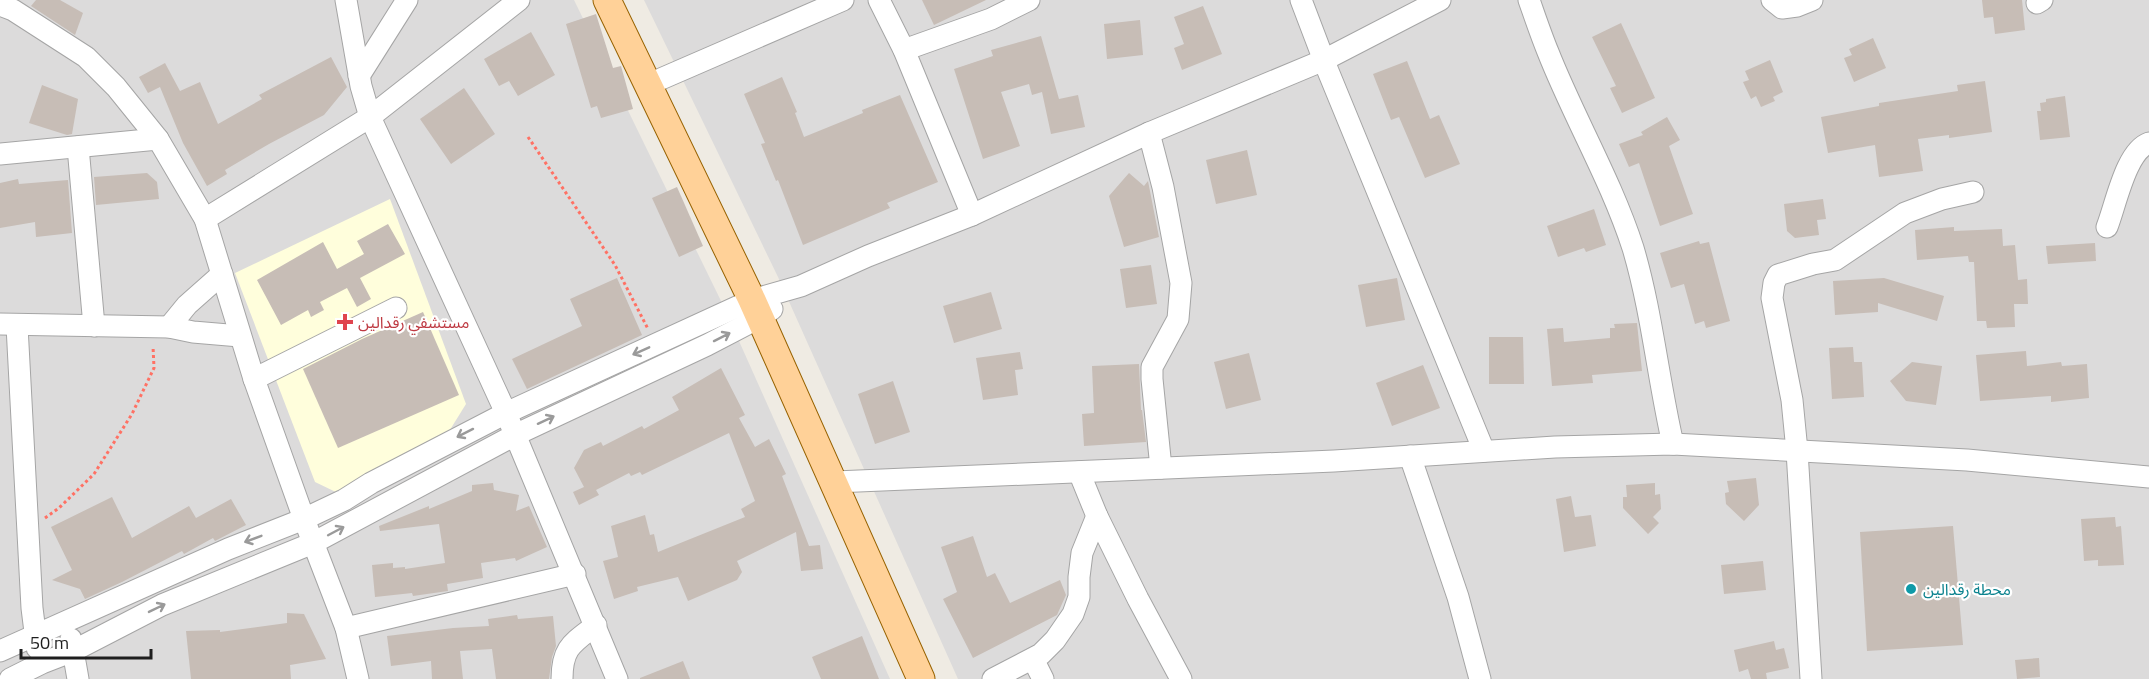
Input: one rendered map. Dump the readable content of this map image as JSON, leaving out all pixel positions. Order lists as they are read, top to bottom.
{
  "places": {
    "health": ["مستشفي رقدالين"],
    "other": ["محطة رقدالين"]
  },
  "scale_bar": "50 m"
}
